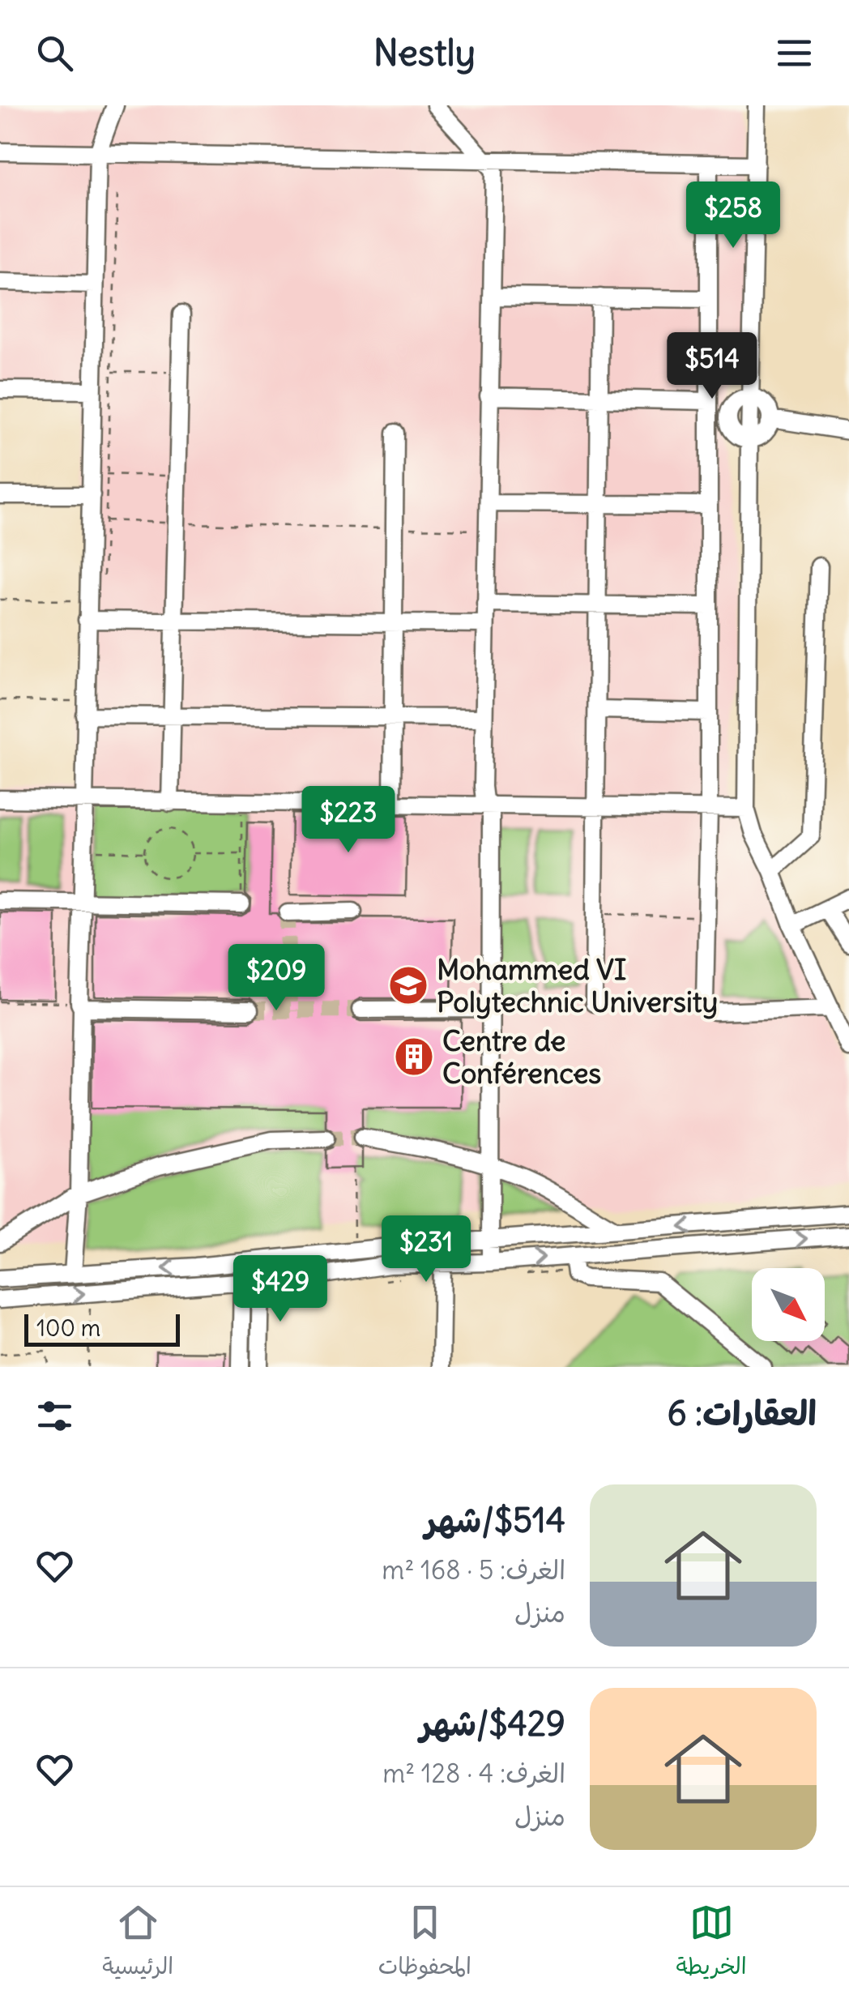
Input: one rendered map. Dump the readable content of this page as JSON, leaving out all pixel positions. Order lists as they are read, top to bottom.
{
  "places": {
    "school or university": ["Mohammed VI Polytechnic University"],
    "building": ["Centre de Conférences"]
  },
  "scale_bar": "100 m",
  "north": "bottom right",
  "page": {
    "header": "Nestly",
    "price": [
      "$258",
      "$514",
      "$223",
      "$209",
      "$231",
      "$429"
    ],
    "scale": "100 m",
    "heading": "العقارات: 6",
    "list": [
      {
        "name": "$514/شهر",
        "note": "الغرف: 5 · 168 m² · منزل"
      },
      {
        "name": "$429/شهر",
        "note": "الغرف: 4 · 128 m² · منزل"
      }
    ],
    "tabs": ["الخريطة", "المحفوظات", "الرئيسية"]
  }
}
